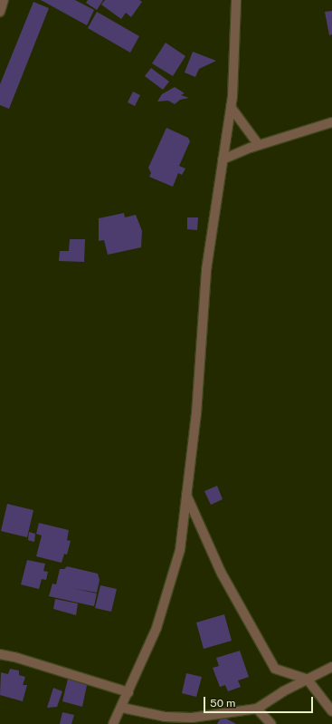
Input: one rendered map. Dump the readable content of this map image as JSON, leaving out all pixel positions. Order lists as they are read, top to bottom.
{
  "scale_bar": "50 m"
}
